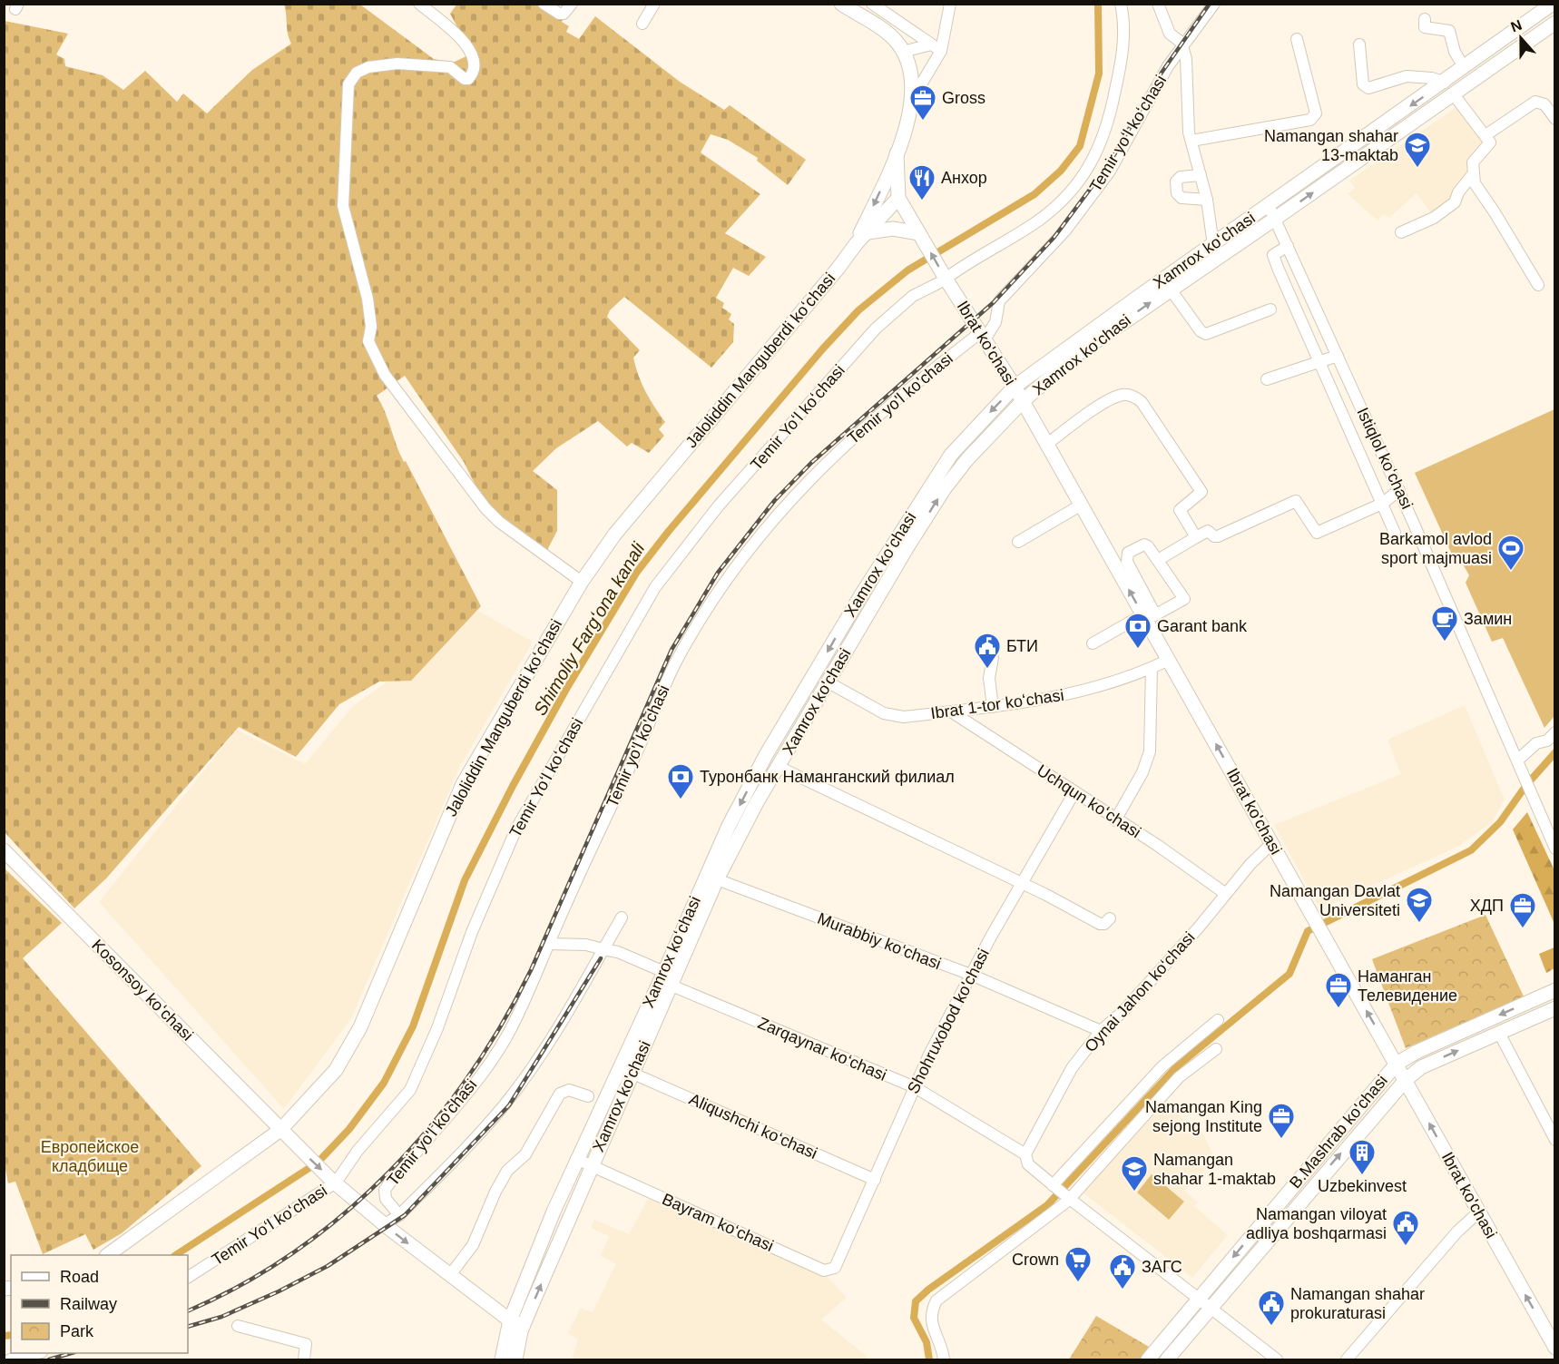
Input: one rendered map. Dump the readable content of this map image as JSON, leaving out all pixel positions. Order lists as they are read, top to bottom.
{
  "streets": {
    "main road": [
      "Xamrox koʻchasi",
      "Ibrat ko'chasi",
      "Xamrox ko'chasi",
      "Jaloliddin Manguberdi koʻchasi",
      "Kosonsoy koʻchasi",
      "B.Mashrab ko'chasi"
    ],
    "street": [
      "Temir yoʻl koʻchasi",
      "Temir yo'l ko'chasi",
      "Temir Yoʻl koʻchasi",
      "Istiqlol koʻchasi",
      "Ibrat 1-tor koʻchasi",
      "Uchqun koʻchasi",
      "Murabbiy ko‘chasi",
      "Oynai Jahon ko‘chasi",
      "Shohruxobod ko'chasi",
      "Zarqaynar ko‘chasi",
      "Aliqushchi ko‘chasi",
      "Bayram ko‘chasi"
    ]
  },
  "crossings": [
    ["Temir yoʻl koʻchasi", "Ibrat ko'chasi"],
    ["Temir yoʻl koʻchasi", "Temir yo'l ko'chasi"],
    ["Xamrox koʻchasi", "Ibrat ko'chasi"],
    ["Xamrox koʻchasi", "Xamrox ko'chasi"],
    ["Xamrox koʻchasi", "Istiqlol koʻchasi"],
    ["Xamrox koʻchasi", "Kosonsoy koʻchasi"],
    ["Xamrox koʻchasi", "Aliqushchi ko‘chasi"],
    ["Xamrox koʻchasi", "Bayram ko‘chasi"],
    ["Ibrat ko'chasi", "Xamrox ko'chasi"],
    ["Ibrat ko'chasi", "Jaloliddin Manguberdi koʻchasi"],
    ["Ibrat ko'chasi", "Temir yo'l ko'chasi"],
    ["Ibrat ko'chasi", "Temir Yoʻl koʻchasi"],
    ["Ibrat ko'chasi", "Ibrat 1-tor koʻchasi"],
    ["Ibrat ko'chasi", "Oynai Jahon ko‘chasi"],
    ["Ibrat ko'chasi", "B.Mashrab ko'chasi"],
    ["Xamrox ko'chasi", "Istiqlol koʻchasi"],
    ["Xamrox ko'chasi", "Ibrat 1-tor koʻchasi"],
    ["Xamrox ko'chasi", "Murabbiy ko‘chasi"],
    ["Xamrox ko'chasi", "Kosonsoy koʻchasi"],
    ["Xamrox ko'chasi", "Zarqaynar ko‘chasi"],
    ["Xamrox ko'chasi", "Aliqushchi ko‘chasi"],
    ["Xamrox ko'chasi", "Bayram ko‘chasi"],
    ["Jaloliddin Manguberdi koʻchasi", "Kosonsoy koʻchasi"],
    ["Temir Yoʻl koʻchasi", "Kosonsoy koʻchasi"],
    ["Ibrat 1-tor koʻchasi", "Uchqun koʻchasi"],
    ["Uchqun koʻchasi", "Oynai Jahon ko‘chasi"],
    ["Uchqun koʻchasi", "Shohruxobod ko'chasi"],
    ["Murabbiy ko‘chasi", "Oynai Jahon ko‘chasi"],
    ["Murabbiy ko‘chasi", "Shohruxobod ko'chasi"],
    ["Oynai Jahon ko‘chasi", "Zarqaynar ko‘chasi"],
    ["Shohruxobod ko'chasi", "Zarqaynar ko‘chasi"],
    ["Shohruxobod ko'chasi", "Aliqushchi ko‘chasi"],
    ["Shohruxobod ko'chasi", "Bayram ko‘chasi"]
  ],
  "one_way": ["Xamrox koʻchasi", "Ibrat ko'chasi", "Xamrox ko'chasi"],
  "water": ["Shimoliy Fargʻona kanali"],
  "parks": ["Европейское кладбище"],
  "places": {
    "office": [
      "Gross",
      "ХДП",
      "Наманган Телевидение",
      "Namangan King sejong Institute"
    ],
    "school or university": ["Namangan shahar 13-maktab", "Namangan Davlat Universiteti", "Namangan shahar 1-maktab"],
    "restaurant": ["Анхор"],
    "sports": ["Barkamol avlod sport majmuasi"],
    "cafe": ["Замин"],
    "bank": ["Garant bank", "Туронбанк Наманганский филиал"],
    "public building": [
      "БТИ",
      "Namangan viloyat adliya boshqarmasi",
      "ЗАГС",
      "Namangan shahar prokuraturasi"
    ],
    "building": ["Uzbekinvest"],
    "supermarket": ["Crown"]
  },
  "legend": ["Road", "Railway", "Park"],
  "north": "top"
}
